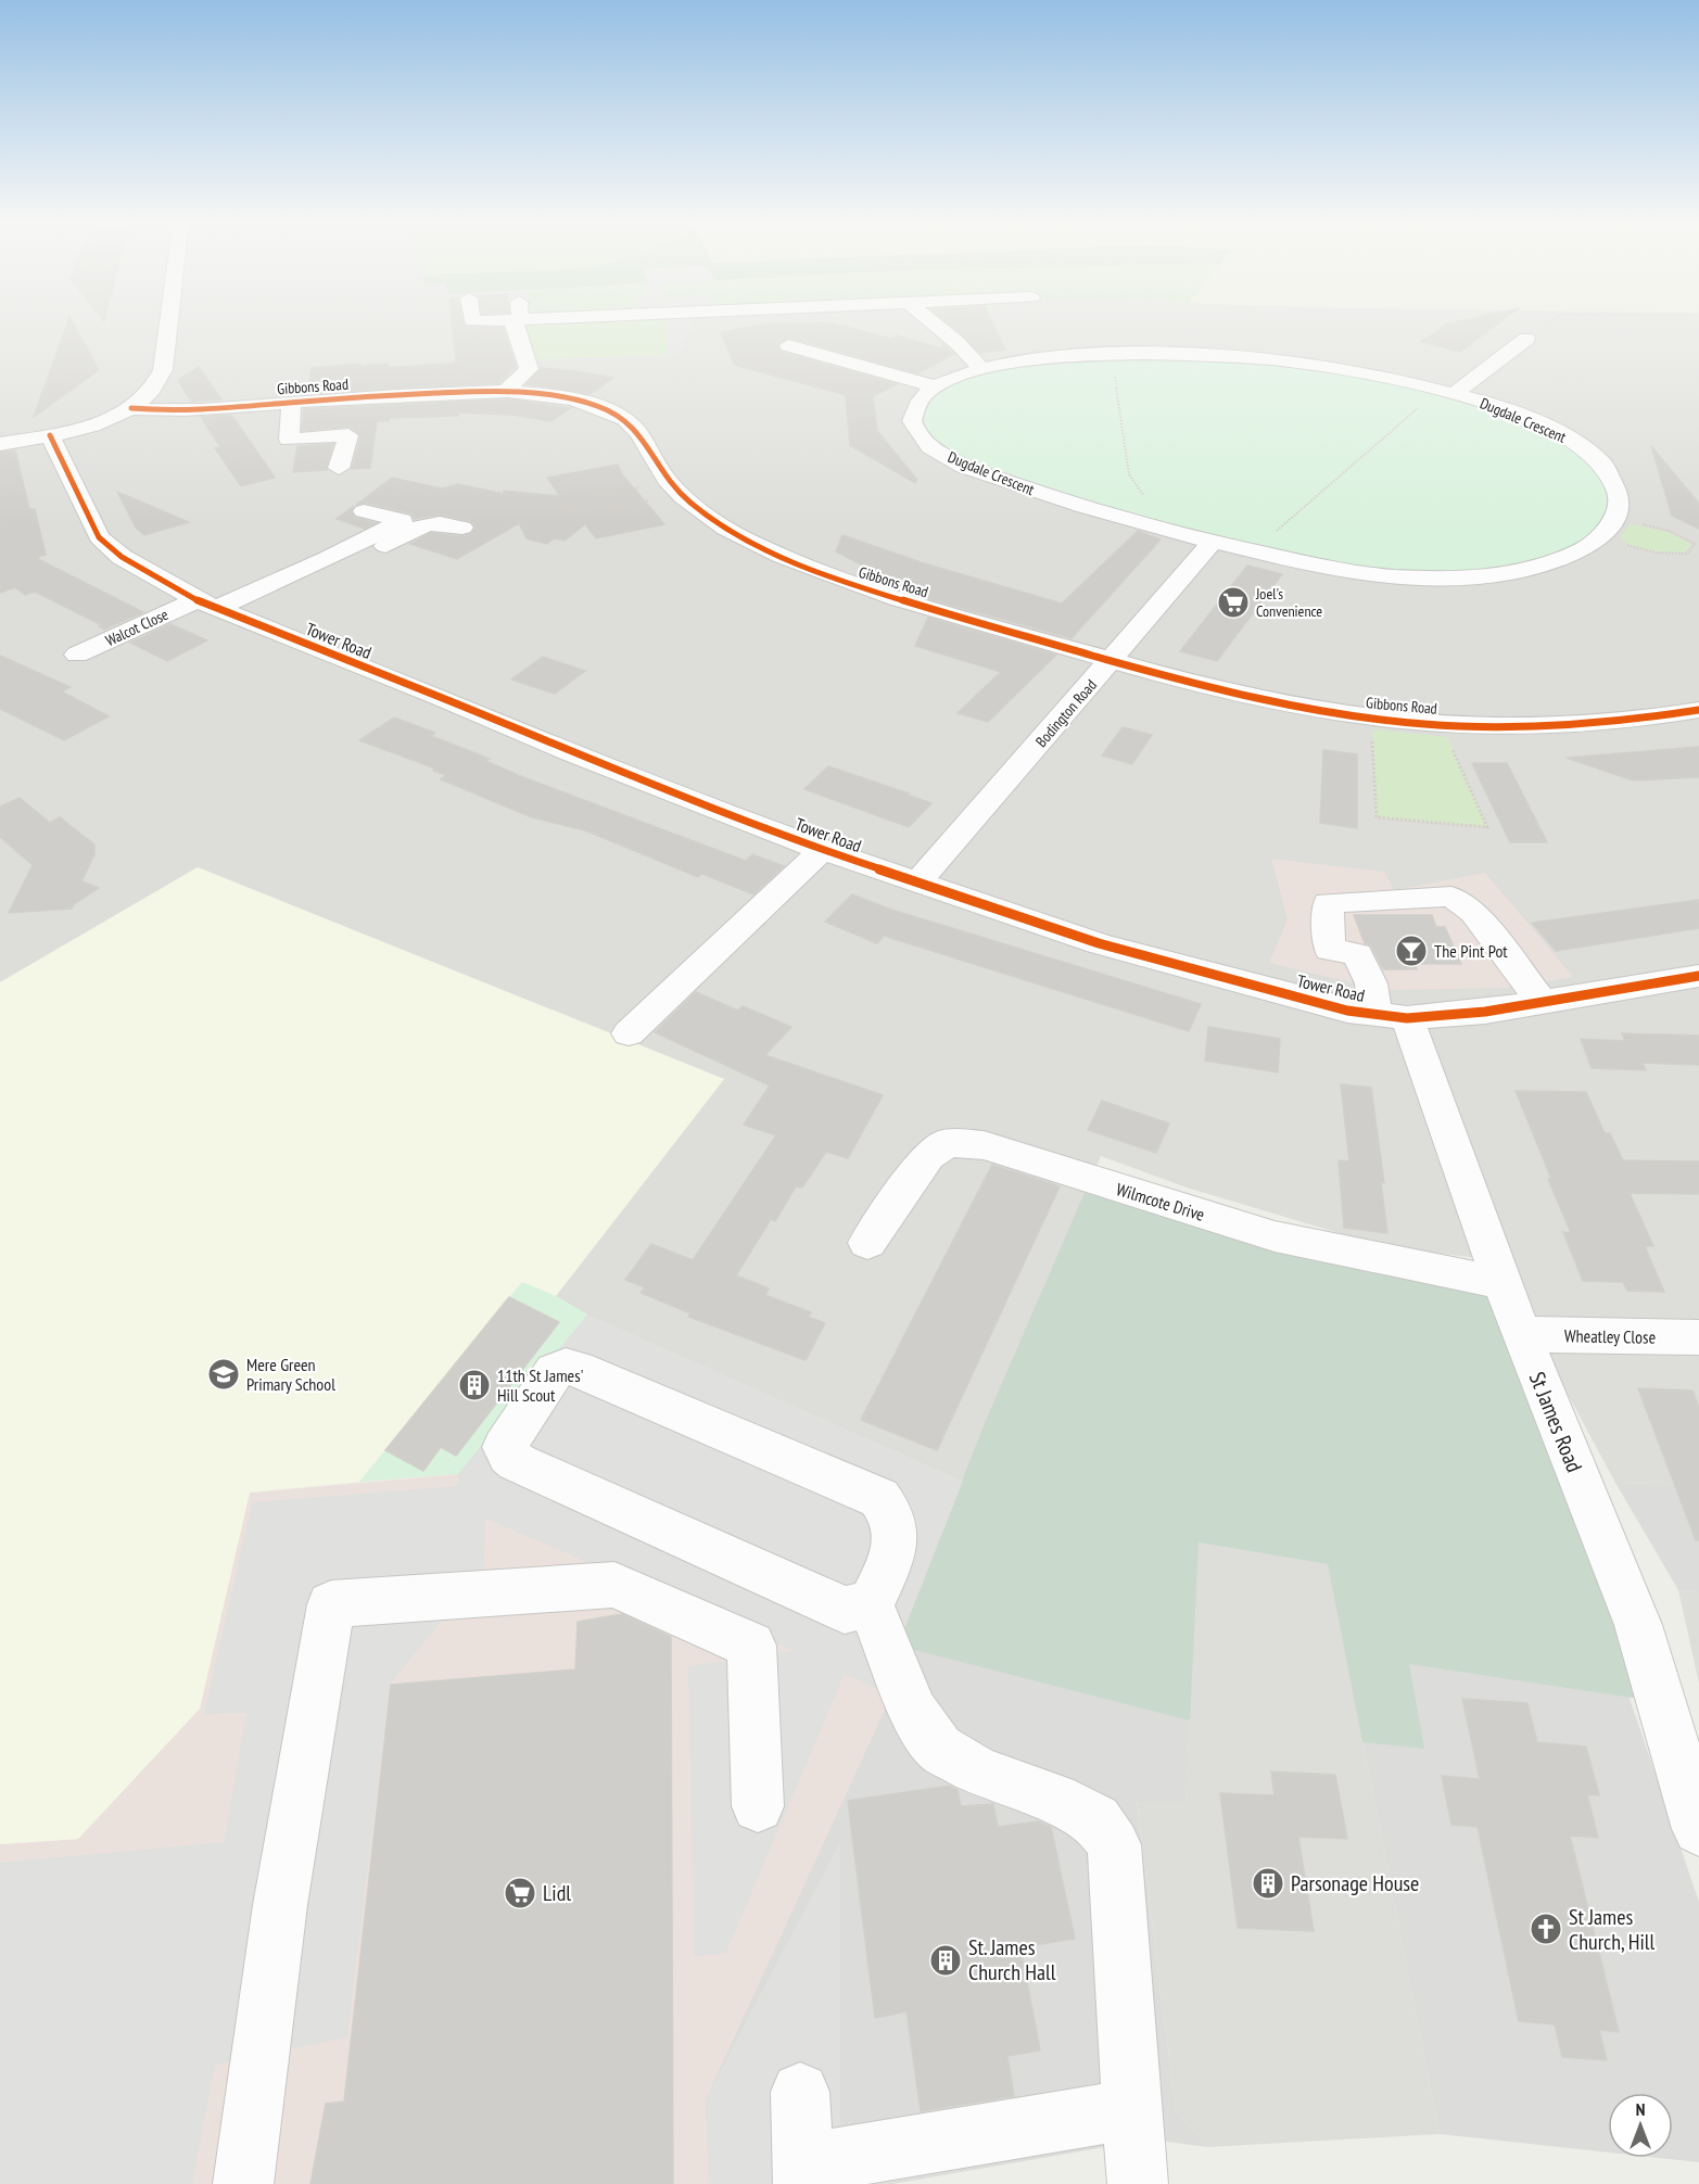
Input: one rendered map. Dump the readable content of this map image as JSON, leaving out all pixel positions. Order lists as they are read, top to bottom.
{
  "streets": {
    "street": [
      "Gibbons Road",
      "Dugdale Crescent",
      "Walcot Close",
      "Tower Road",
      "Bodington Road",
      "Wilmcote Drive",
      "Wheatley Close",
      "St James Road"
    ]
  },
  "crossings": [
    ["Gibbons Road", "Bodington Road"],
    ["Dugdale Crescent", "Bodington Road"],
    ["Walcot Close", "Tower Road"],
    ["Tower Road", "Bodington Road"],
    ["Tower Road", "St James Road"],
    ["Wilmcote Drive", "St James Road"],
    ["Wheatley Close", "St James Road"]
  ],
  "places": {
    "supermarket": ["Joel's Convenience", "Lidl"],
    "bar": ["The Pint Pot"],
    "school or university": ["Mere Green Primary School"],
    "building": ["11th St James' Hill Scout", "Parsonage House", "St. James Church Hall"],
    "church": ["St James Church, Hill"]
  },
  "north": "top"
}
